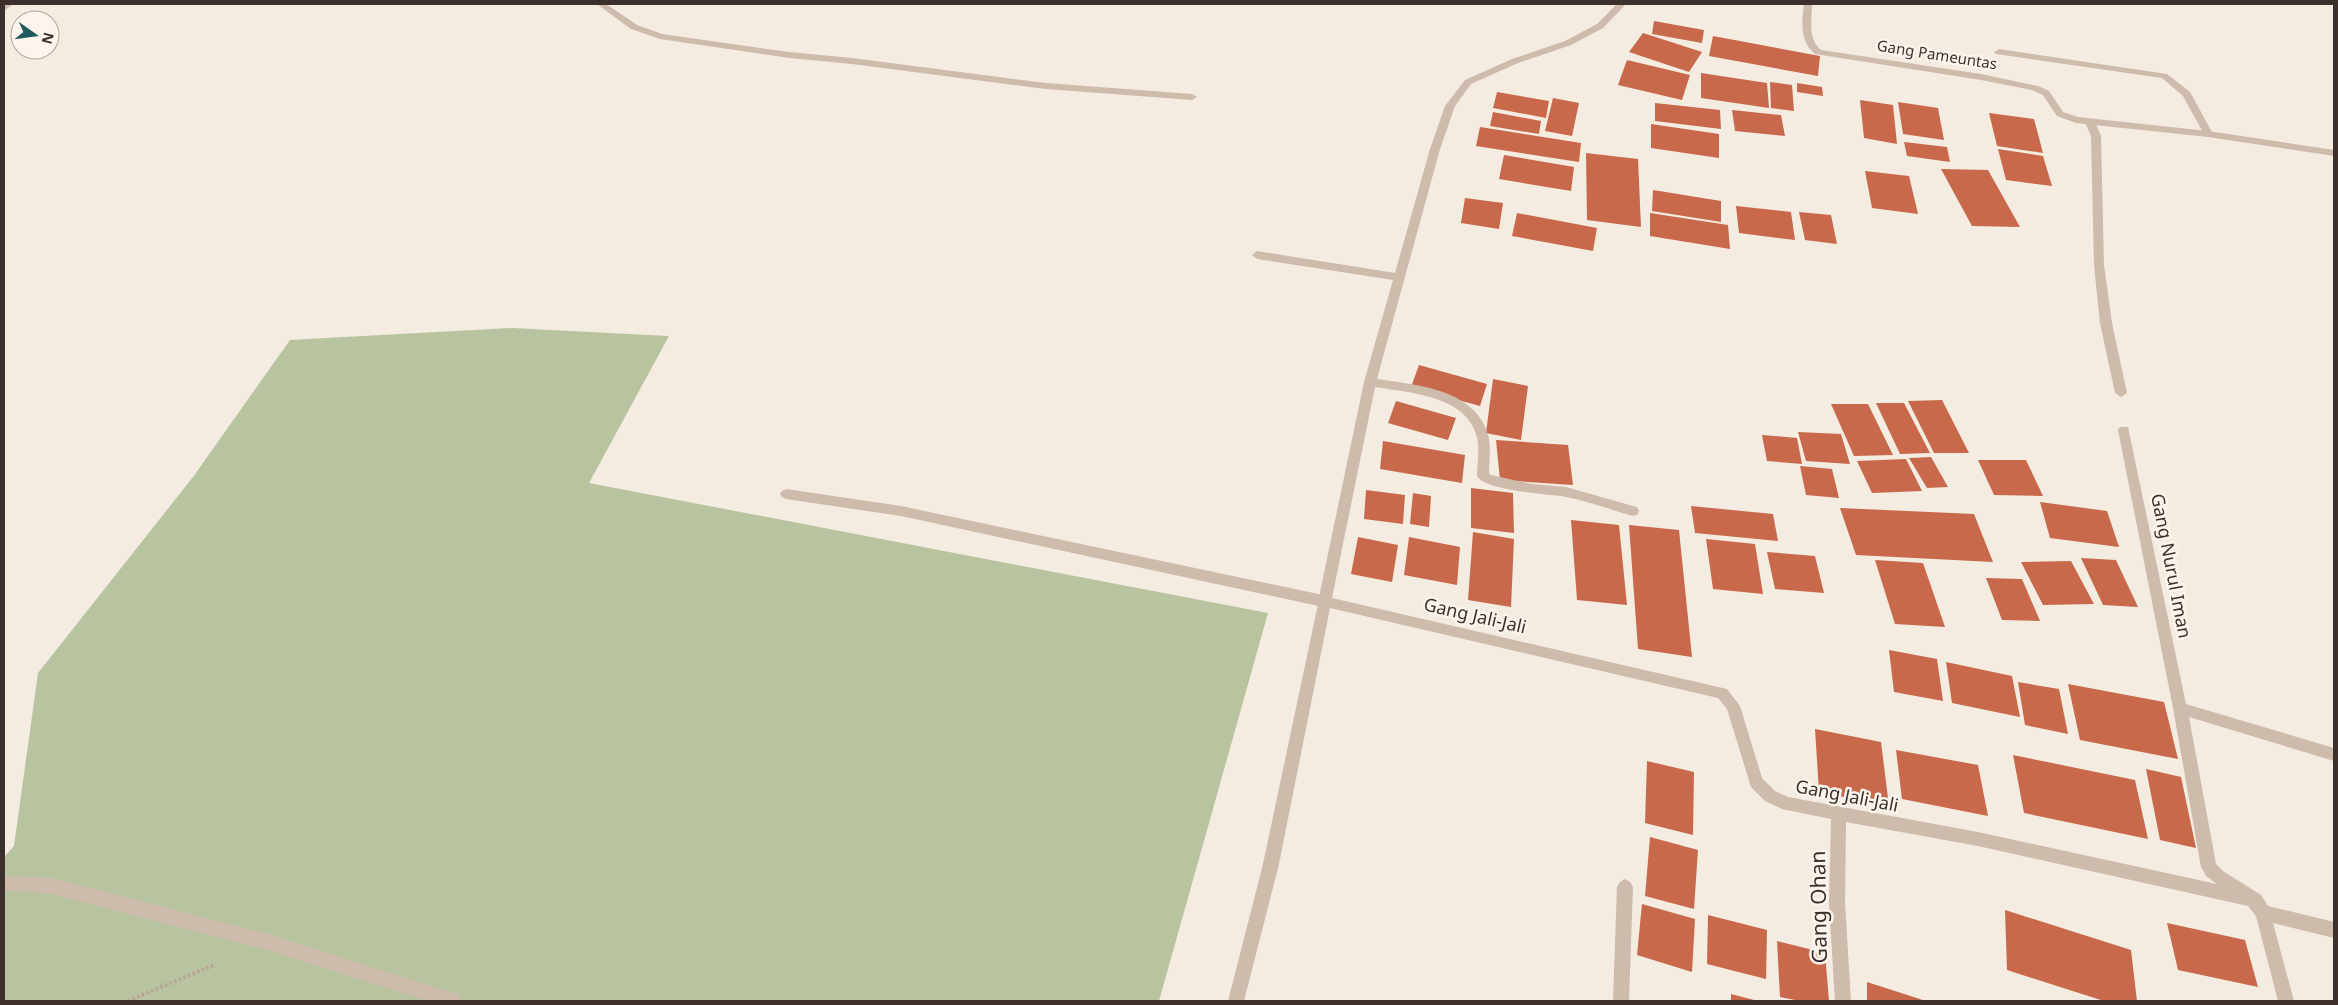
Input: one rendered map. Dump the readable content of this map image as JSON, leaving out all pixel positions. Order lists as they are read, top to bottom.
{
  "streets": {
    "street": [
      "Gang Pameuntas",
      "Gang Nurul Iman",
      "Gang Jali-Jali",
      "Gang Ohan"
    ]
  },
  "crossings": [
    ["Gang Nurul Iman", "Gang Jali-Jali"],
    ["Gang Jali-Jali", "Gang Ohan"]
  ],
  "north": "right"
}
